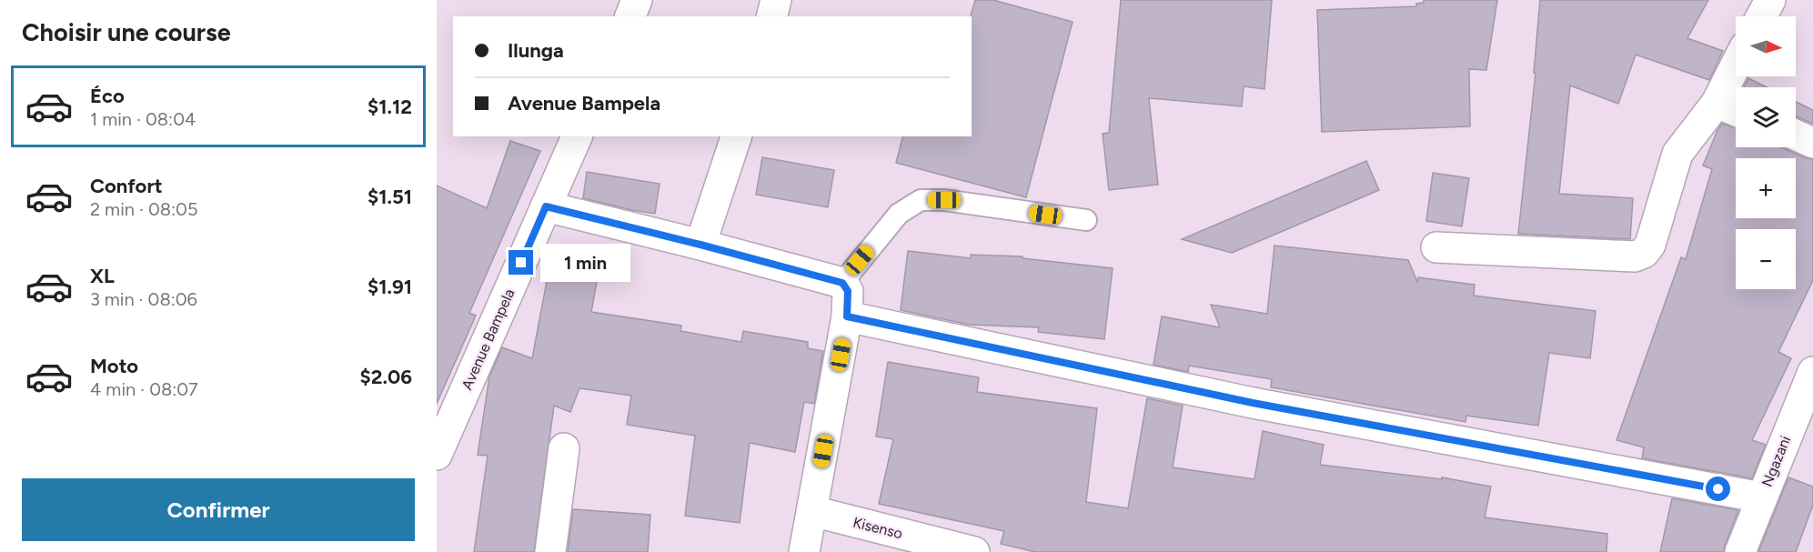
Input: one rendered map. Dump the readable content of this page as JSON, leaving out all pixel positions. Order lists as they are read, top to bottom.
{
  "streets": {
    "street": ["Avenue Bampela", "Ngazani", "Kisenso"]
  },
  "north": "right",
  "page": {
    "heading": "Choisir une course",
    "map_buttons": ["+", "−"],
    "banner": ["Ilunga", "Avenue Bampela"],
    "list": [
      {
        "name": "Éco",
        "note": "1 min · 08:04",
        "value": "$1.12"
      },
      {
        "name": "Confort",
        "note": "2 min · 08:05",
        "value": "$1.51"
      },
      {
        "name": "XL",
        "note": "3 min · 08:06",
        "value": "$1.91"
      },
      {
        "name": "Moto",
        "note": "4 min · 08:07",
        "value": "$2.06"
      }
    ],
    "bubble": "1 min",
    "buttons": "Confirmer"
  }
}
